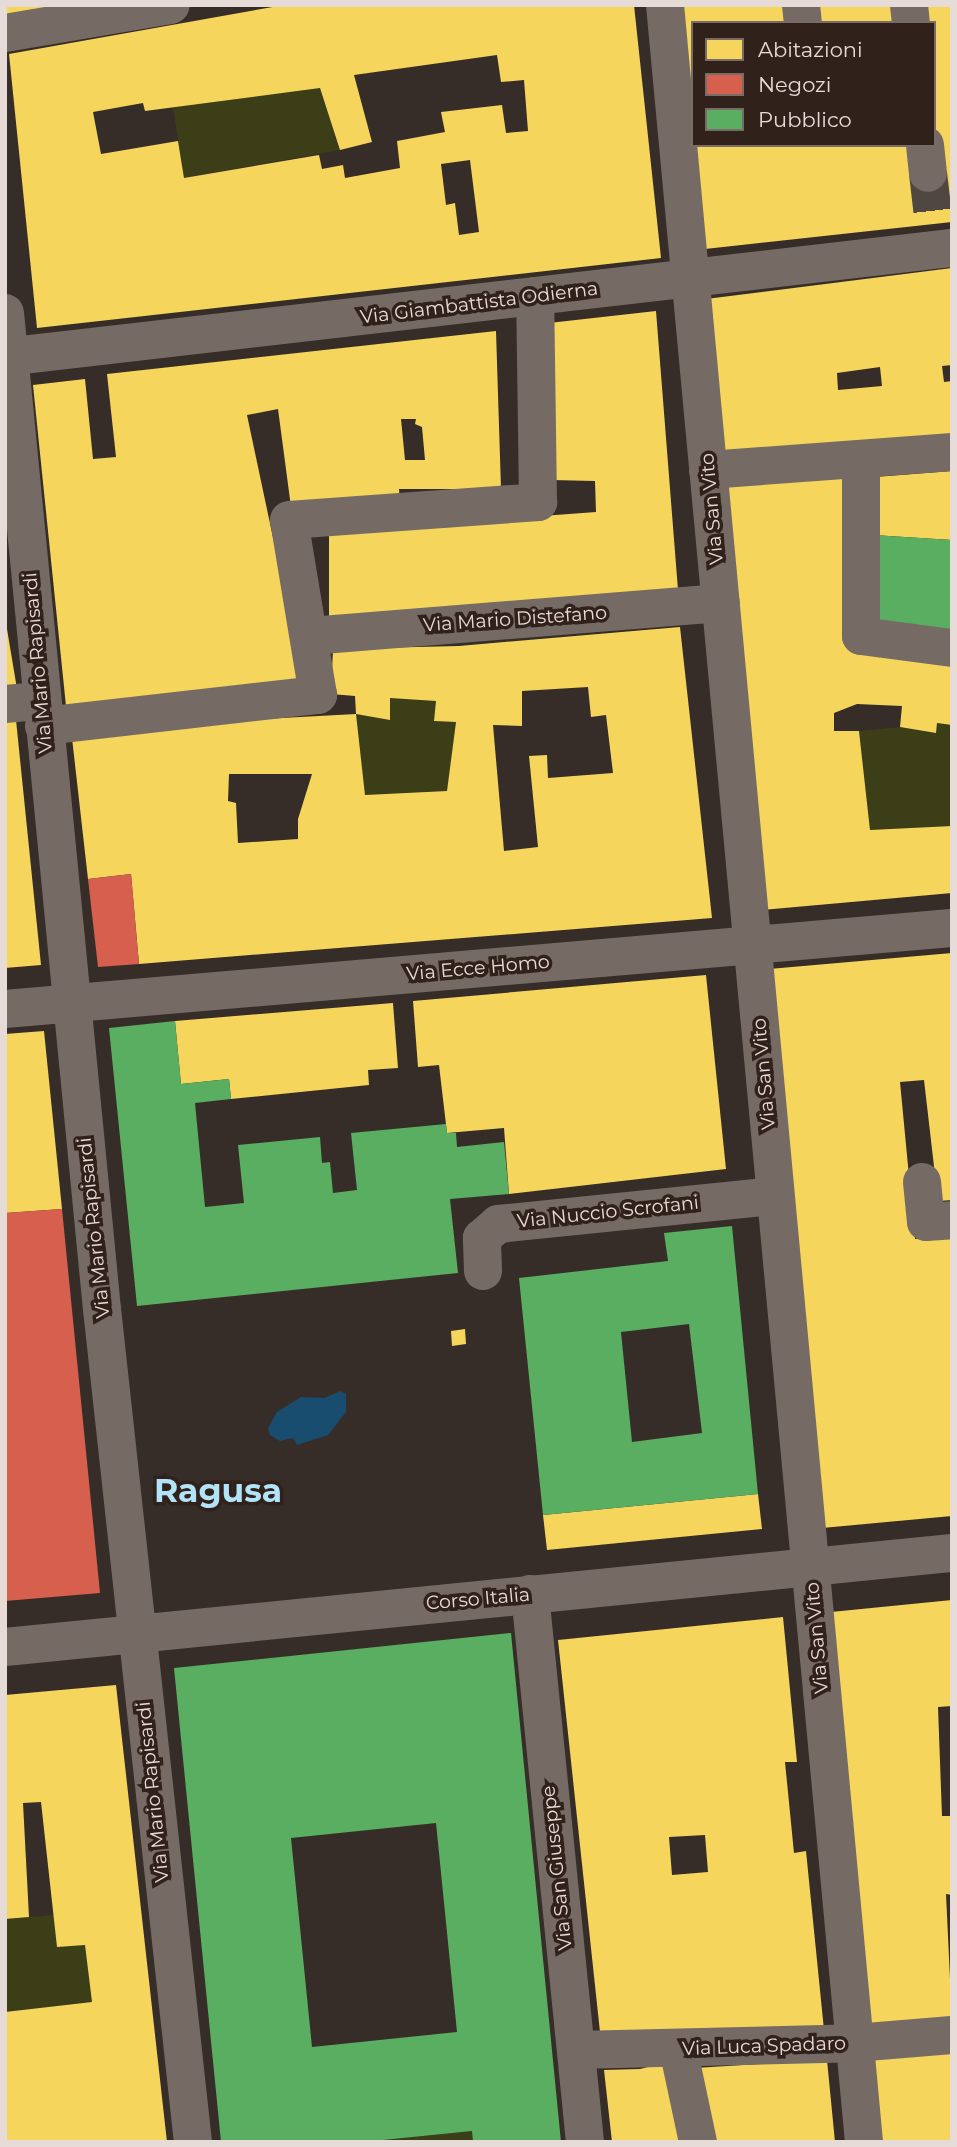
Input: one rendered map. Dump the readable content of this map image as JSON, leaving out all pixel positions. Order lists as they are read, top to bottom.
{
  "streets": {
    "street": [
      "Via Giambattista Odierna",
      "Via San Vito",
      "Via Mario Distefano",
      "Via Mario Rapisardi",
      "Via Ecce Homo",
      "Via Nuccio Scrofani",
      "Corso Italia",
      "Via San Giuseppe",
      "Via Luca Spadaro"
    ]
  },
  "crossings": [
    ["Via Giambattista Odierna", "Via San Vito"],
    ["Via Giambattista Odierna", "Via Mario Rapisardi"],
    ["Via San Vito", "Via Mario Distefano"],
    ["Via San Vito", "Via Ecce Homo"],
    ["Via San Vito", "Via Nuccio Scrofani"],
    ["Via San Vito", "Corso Italia"],
    ["Via San Vito", "Via Luca Spadaro"],
    ["Via Mario Rapisardi", "Via Ecce Homo"],
    ["Via Mario Rapisardi", "Corso Italia"],
    ["Corso Italia", "Via San Giuseppe"],
    ["Via San Giuseppe", "Via Luca Spadaro"]
  ],
  "districts": ["Ragusa"],
  "legend": ["Abitazioni", "Negozi", "Pubblico"]
}
